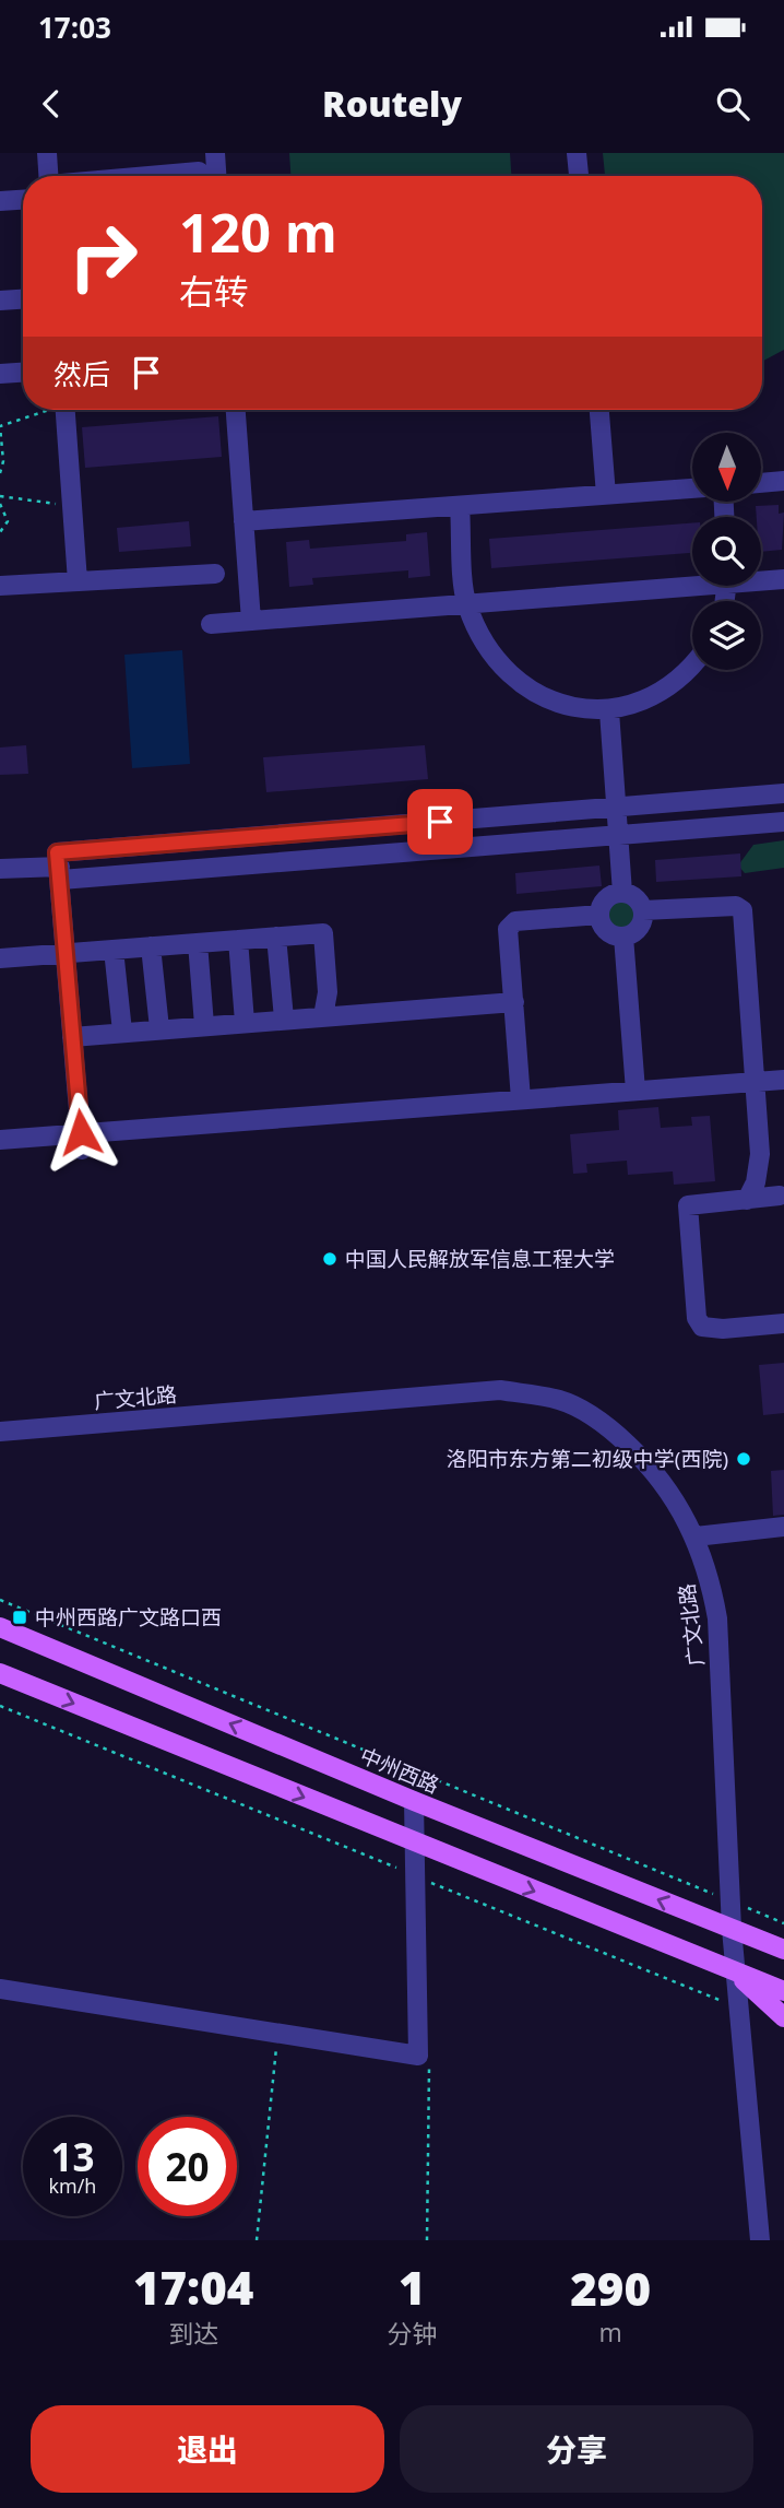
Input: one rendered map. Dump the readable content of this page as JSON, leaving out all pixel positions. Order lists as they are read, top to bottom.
{
  "streets": {
    "main road": ["中州西路"],
    "street": ["广文北路"]
  },
  "crossings": [
    ["广文北路", "中州西路"]
  ],
  "places": {
    "other": ["中国人民解放军信息工程大学", "洛阳市东方第二初级中学(西院)"],
    "transit": ["中州西路广文路口西"]
  },
  "north": "bottom",
  "page": {
    "status": "17:03",
    "header": "Routely",
    "turn": ["120 m", "右转"],
    "then": "然后",
    "speed": "13 km/h",
    "limit": "20",
    "eta": [
      "17:04",
      "到达",
      "1",
      "分钟",
      "290",
      "m"
    ],
    "buttons": ["退出", "分享"]
  }
}
